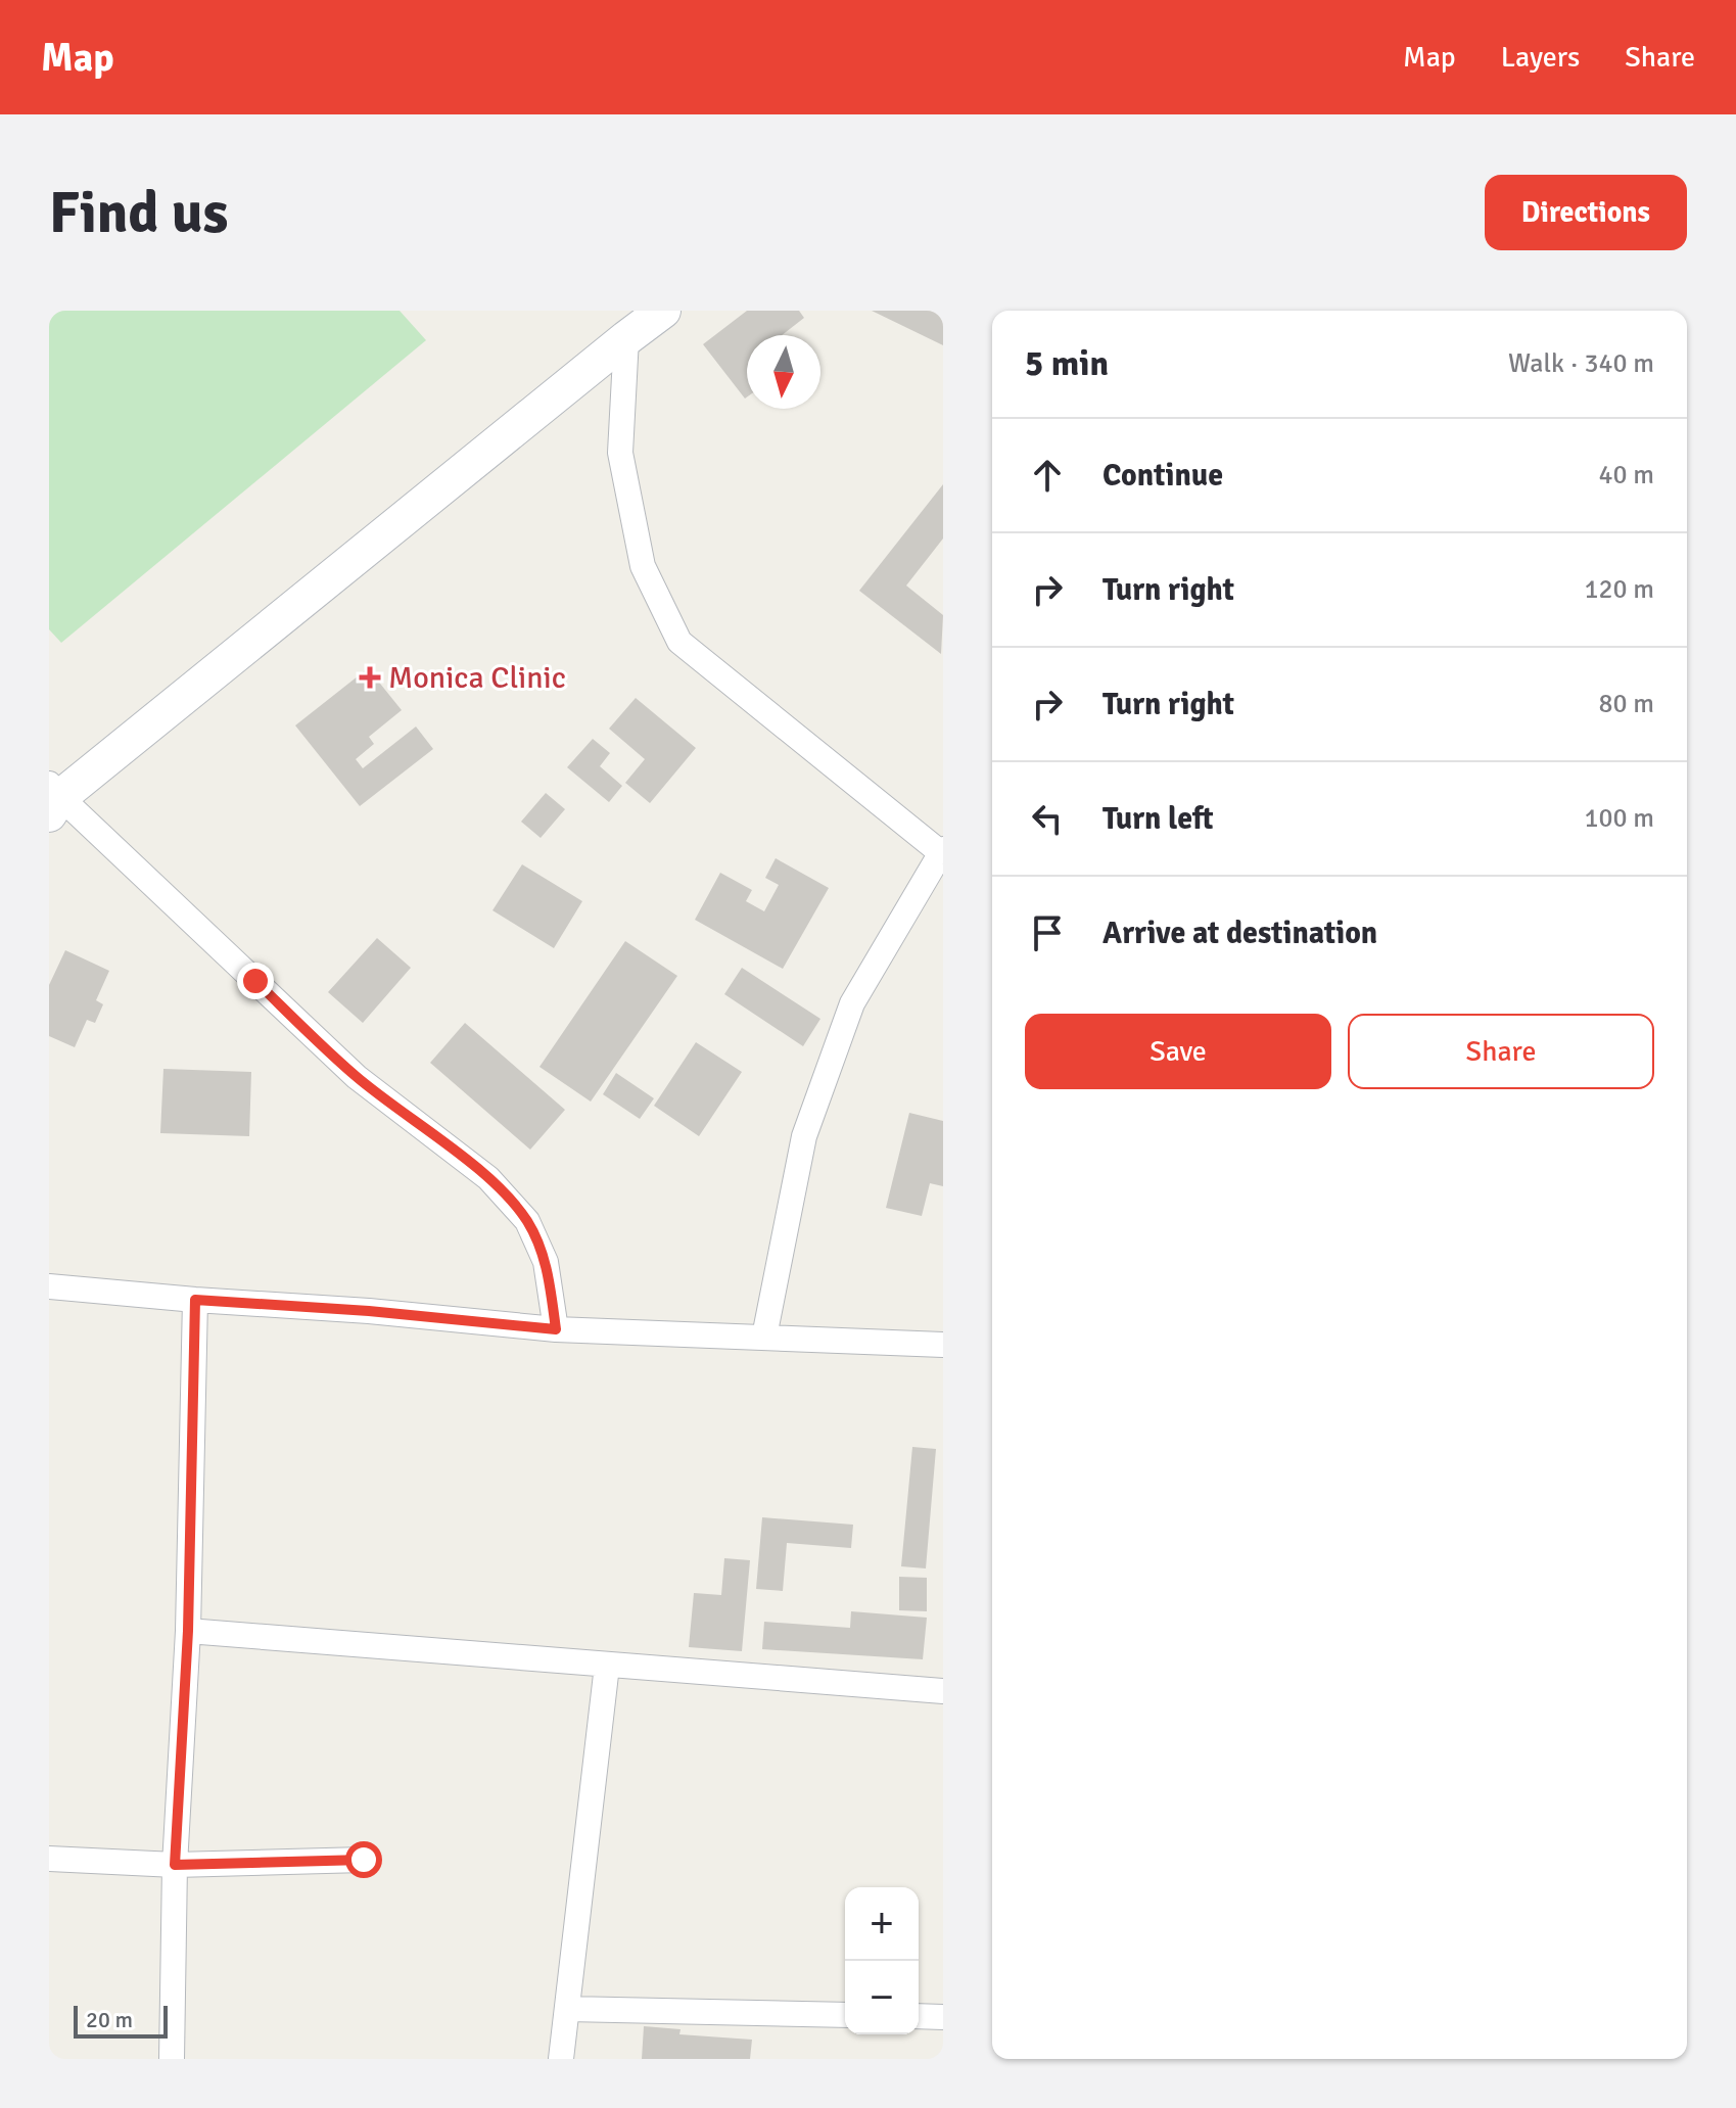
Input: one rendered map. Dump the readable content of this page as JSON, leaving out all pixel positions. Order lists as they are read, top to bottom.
{
  "places": {
    "health": ["Monica Clinic"]
  },
  "scale_bar": "20 m",
  "north": "bottom",
  "page": {
    "header": "Map",
    "nav": ["Map", "Layers", "Share"],
    "buttons": [
      "Directions",
      ["Save", "Share"]
    ],
    "title": "Find us",
    "heading": ["5 min", "Walk · 340 m"],
    "list": [
      ["Continue", "40 m"],
      ["Turn right", "120 m"],
      ["Turn right", "80 m"],
      ["Turn left", "100 m"],
      "Arrive at destination"
    ],
    "map_buttons": ["+", "−"],
    "scale": "20 m"
  }
}
